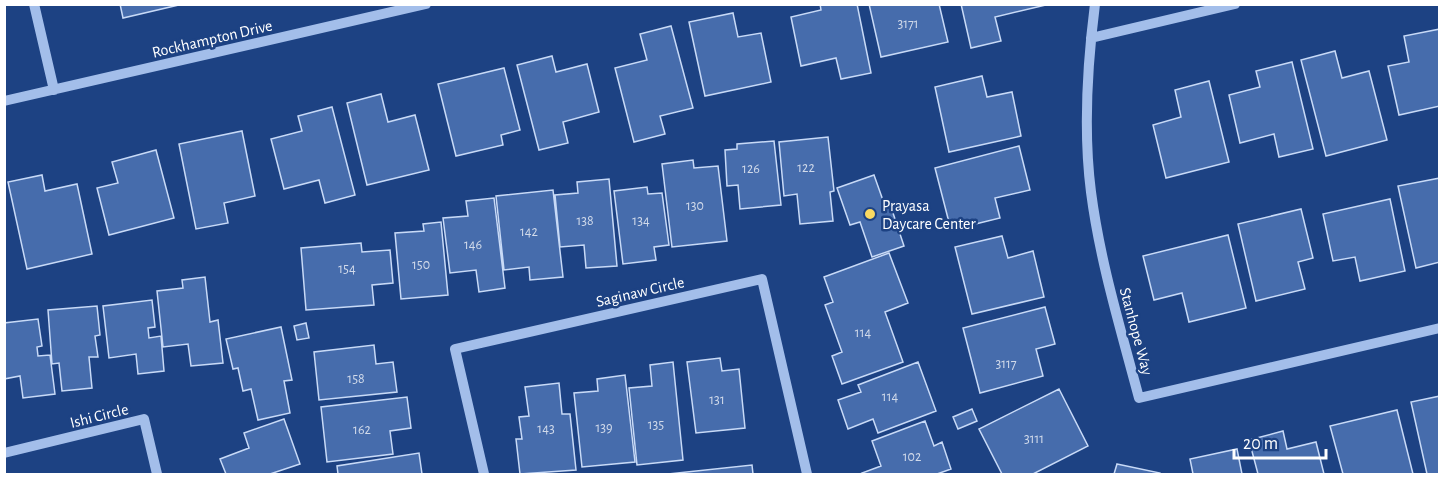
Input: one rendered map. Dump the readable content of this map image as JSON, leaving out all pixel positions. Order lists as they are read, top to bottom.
{
  "streets": {
    "street": [
      "Rockhampton Drive",
      "Saginaw Circle",
      "Stanhope Way",
      "Ishi Circle"
    ]
  },
  "places": ["Prayasa Daycare Center"],
  "house_numbers": [
    "3171",
    "122",
    "126",
    "130",
    "138",
    "134",
    "142",
    "146",
    "150",
    "154",
    "114",
    "3117",
    "158",
    "114",
    "131",
    "135",
    "139",
    "143",
    "162",
    "3111",
    "102"
  ],
  "scale_bar": "20 m"
}
